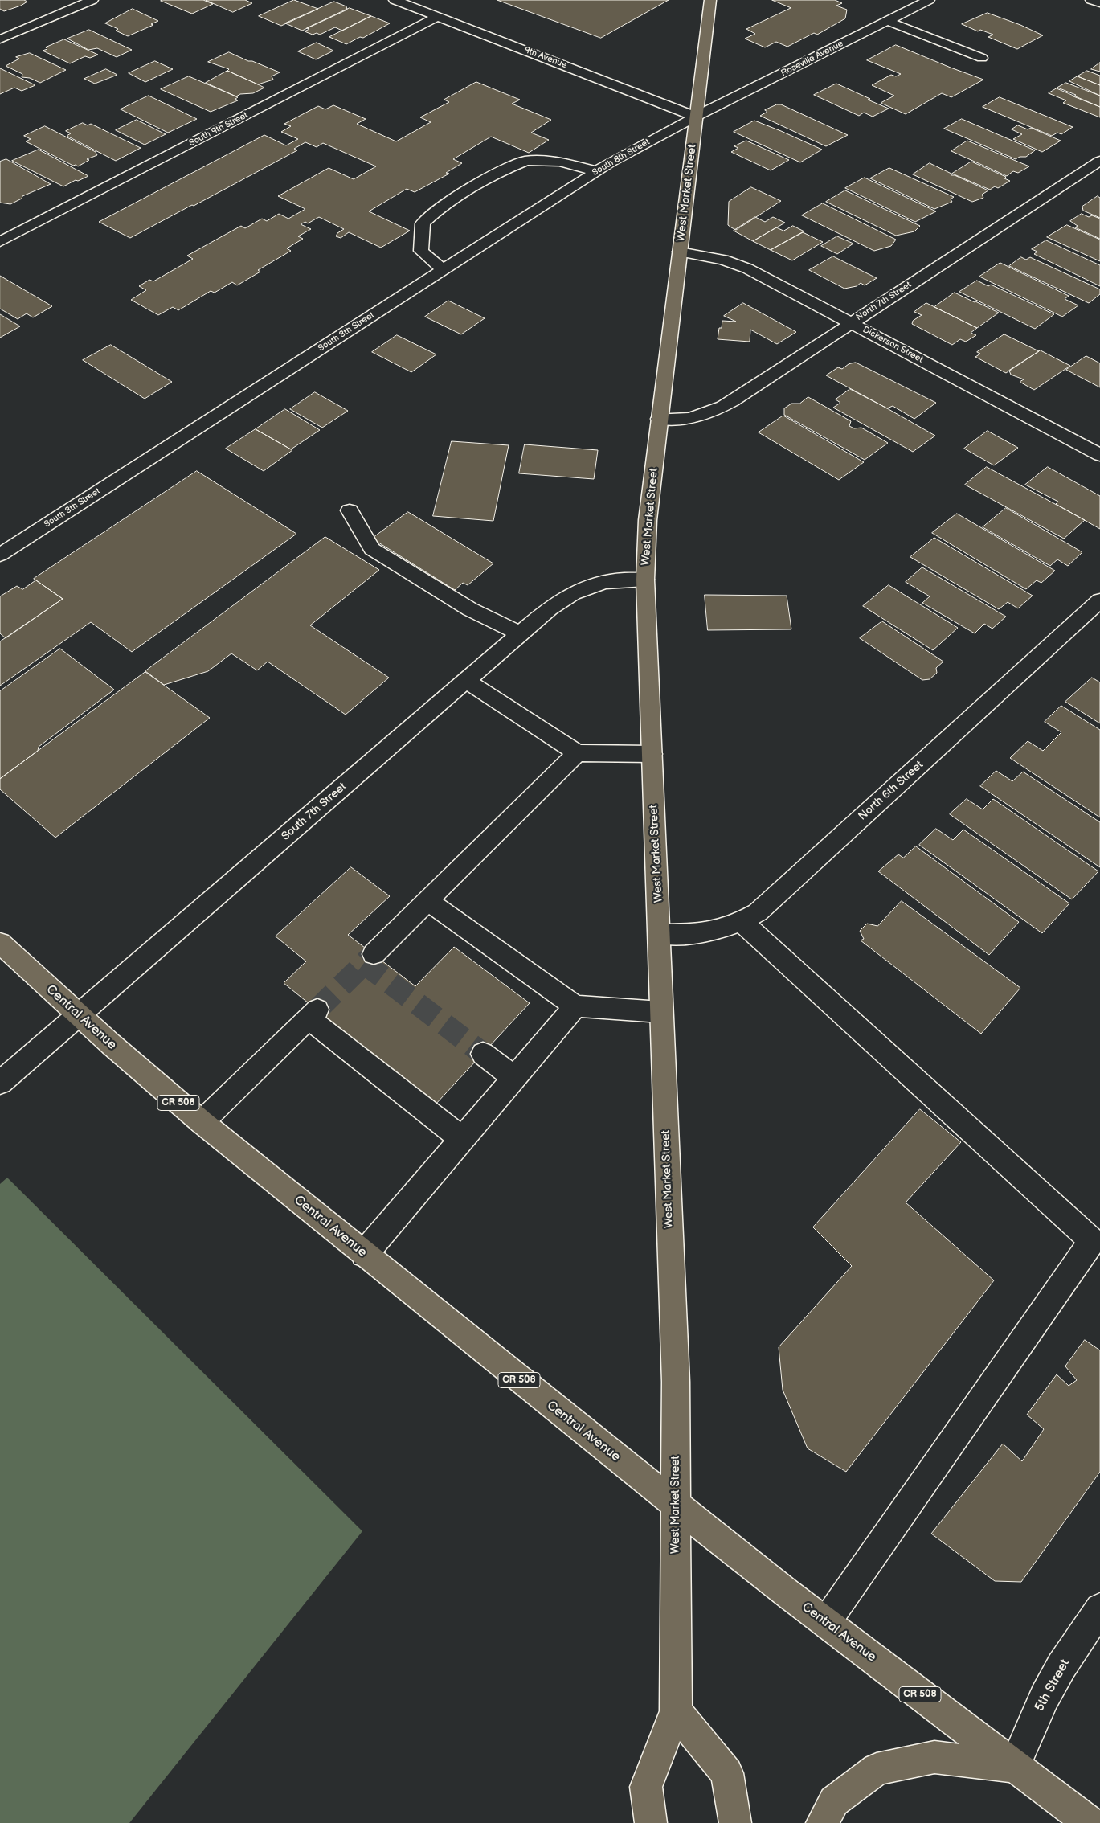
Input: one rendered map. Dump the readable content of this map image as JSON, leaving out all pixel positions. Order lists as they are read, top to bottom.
{
  "streets": {
    "main road": ["West Market Street", "Central Avenue", "CR 508"],
    "street": [
      "9th Avenue",
      "Roseville Avenue",
      "South 9th Street",
      "South 8th Street",
      "North 7th Street",
      "Dickerson Street",
      "North 6th Street",
      "South 7th Street",
      "5th Street"
    ]
  },
  "crossings": [
    ["9th Avenue", "Roseville Avenue"],
    ["9th Avenue", "South 9th Street"],
    ["9th Avenue", "South 8th Street"],
    ["9th Avenue", "West Market Street"],
    ["Roseville Avenue", "South 8th Street"],
    ["Roseville Avenue", "West Market Street"],
    ["South 8th Street", "West Market Street"],
    ["West Market Street", "North 7th Street"],
    ["West Market Street", "Dickerson Street"],
    ["West Market Street", "North 6th Street"],
    ["West Market Street", "South 7th Street"],
    ["West Market Street", "Central Avenue"],
    ["North 7th Street", "Dickerson Street"],
    ["South 7th Street", "Central Avenue"],
    ["Central Avenue", "5th Street"]
  ]
}
